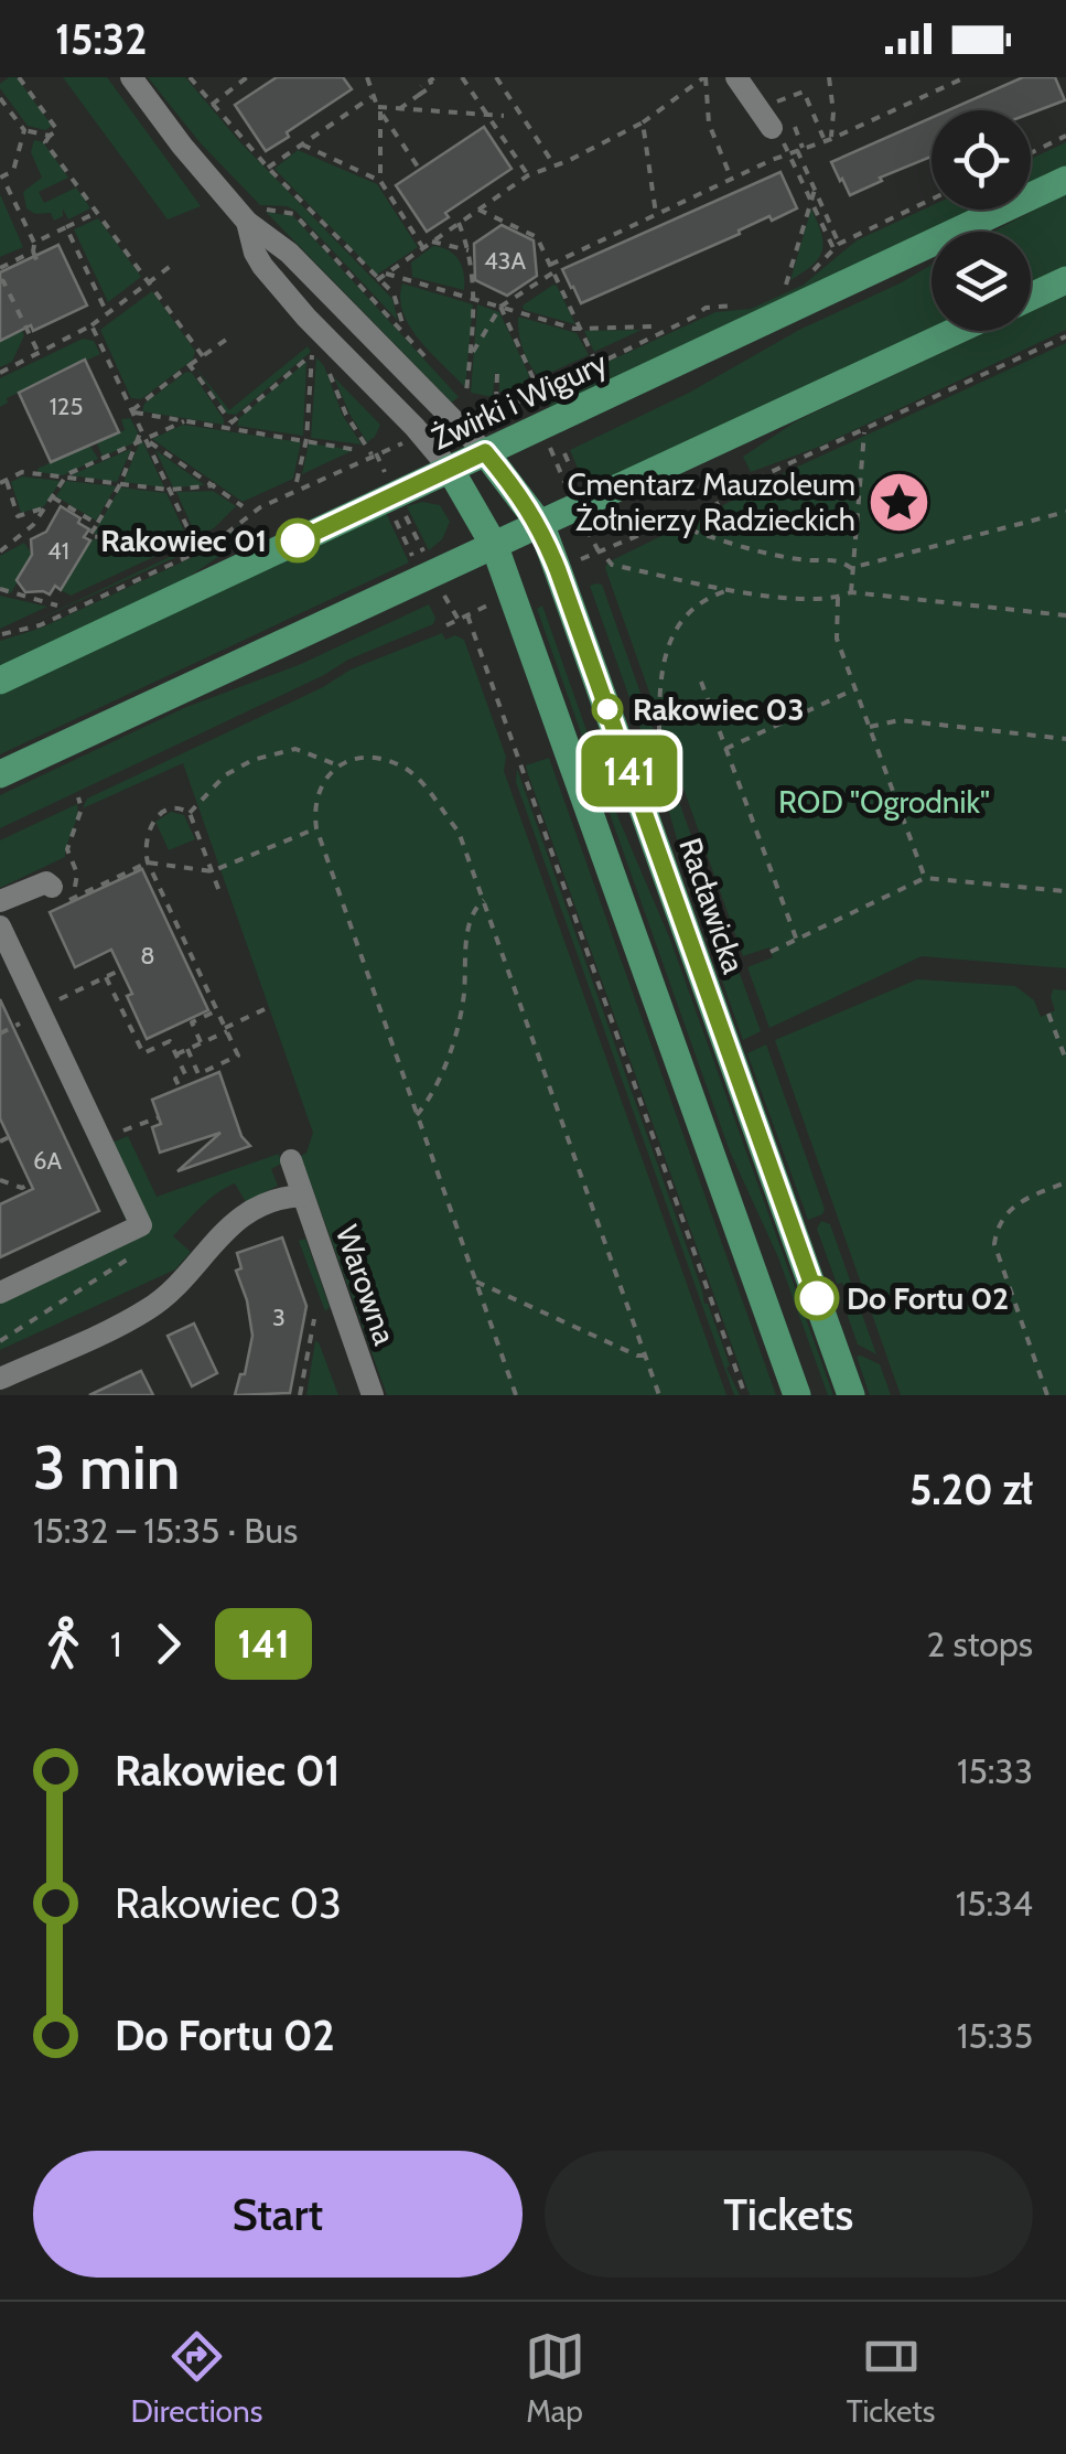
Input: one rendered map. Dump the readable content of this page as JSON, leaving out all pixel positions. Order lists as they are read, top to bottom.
{
  "streets": {
    "main road": ["Żwirki i Wigury", "Racławicka"],
    "street": ["Warowna"]
  },
  "crossings": [
    ["Żwirki i Wigury", "Racławicka"]
  ],
  "parks": ["ROD \"Ogrodnik\""],
  "places": {
    "place": ["Cmentarz Mauzoleum Żołnierzy Radzieckich"],
    "other": ["Rakowiec 01", "Rakowiec 03", "Do Fortu 02"]
  },
  "lines": ["bus line 141"],
  "house_numbers": [
    "43A",
    "125",
    "41",
    "8",
    "6A",
    "3"
  ],
  "page": {
    "status": "15:32",
    "on_map": "141",
    "heading": ["3 min", "15:32 – 15:35 · Bus", "5.20 zł"],
    "legs": ["1", "141", "2 stops"],
    "list": [
      {
        "name": "Rakowiec 01",
        "value": "15:33"
      },
      {
        "name": "Rakowiec 03",
        "value": "15:34"
      },
      {
        "name": "Do Fortu 02",
        "value": "15:35"
      }
    ],
    "buttons": ["Start", "Tickets"],
    "tabs": ["Directions", "Map", "Tickets"]
  }
}
